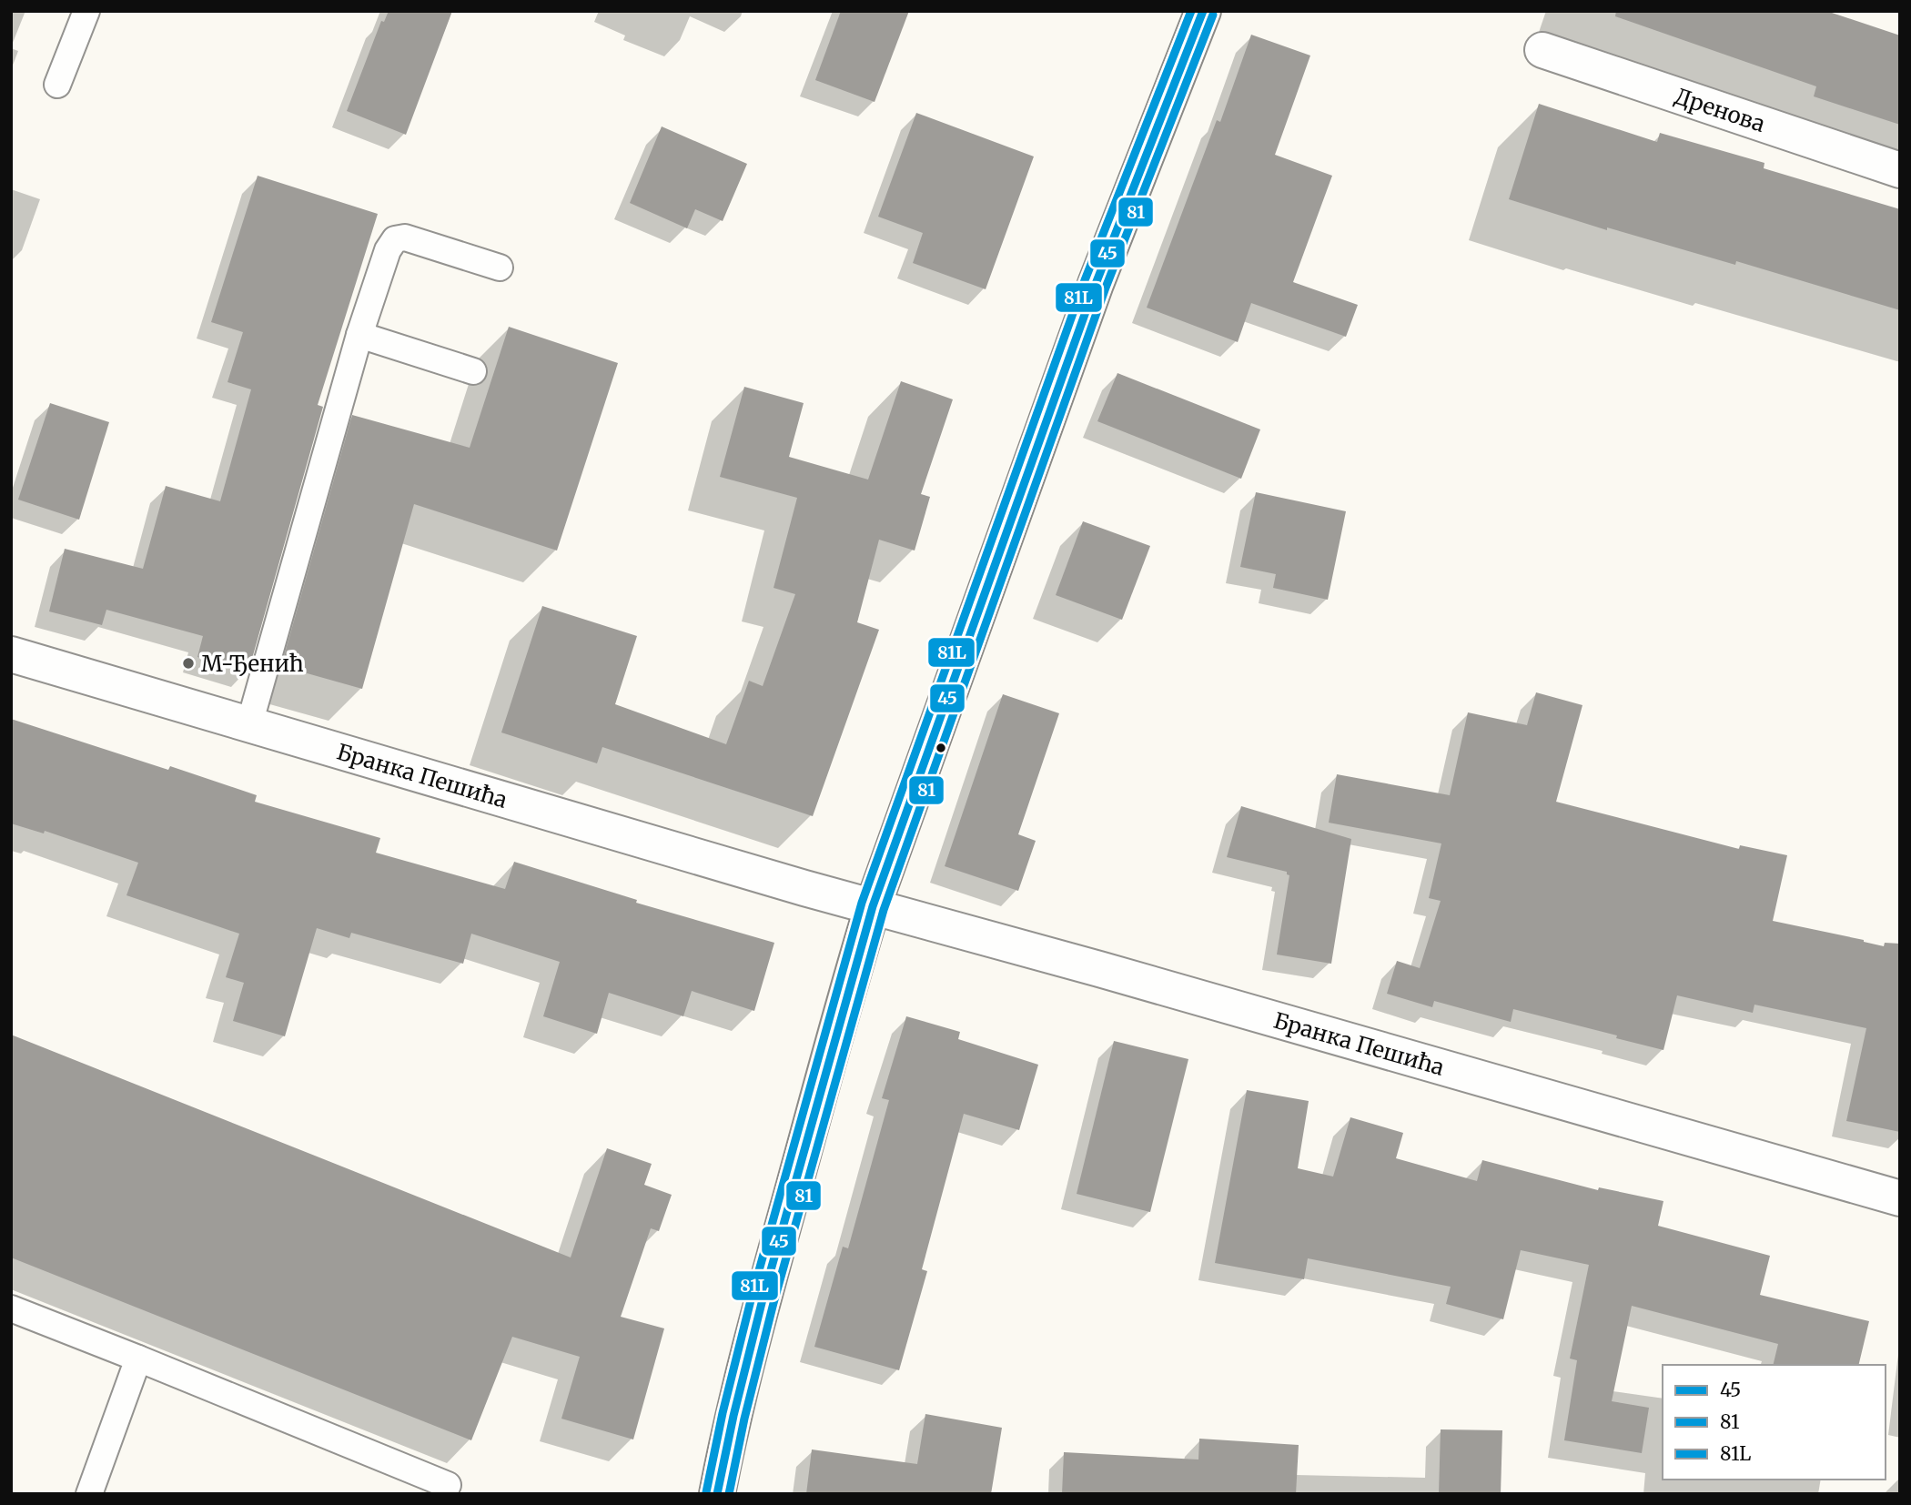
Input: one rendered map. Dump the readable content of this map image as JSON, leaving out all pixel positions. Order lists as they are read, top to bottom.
{
  "streets": {
    "street": ["Дренова", "Бранка Пешића"]
  },
  "places": ["М-Ђенић"],
  "lines": ["transit line 45", "transit line 81L", "transit line 81"],
  "legend": ["45", "81", "81L"]
}
